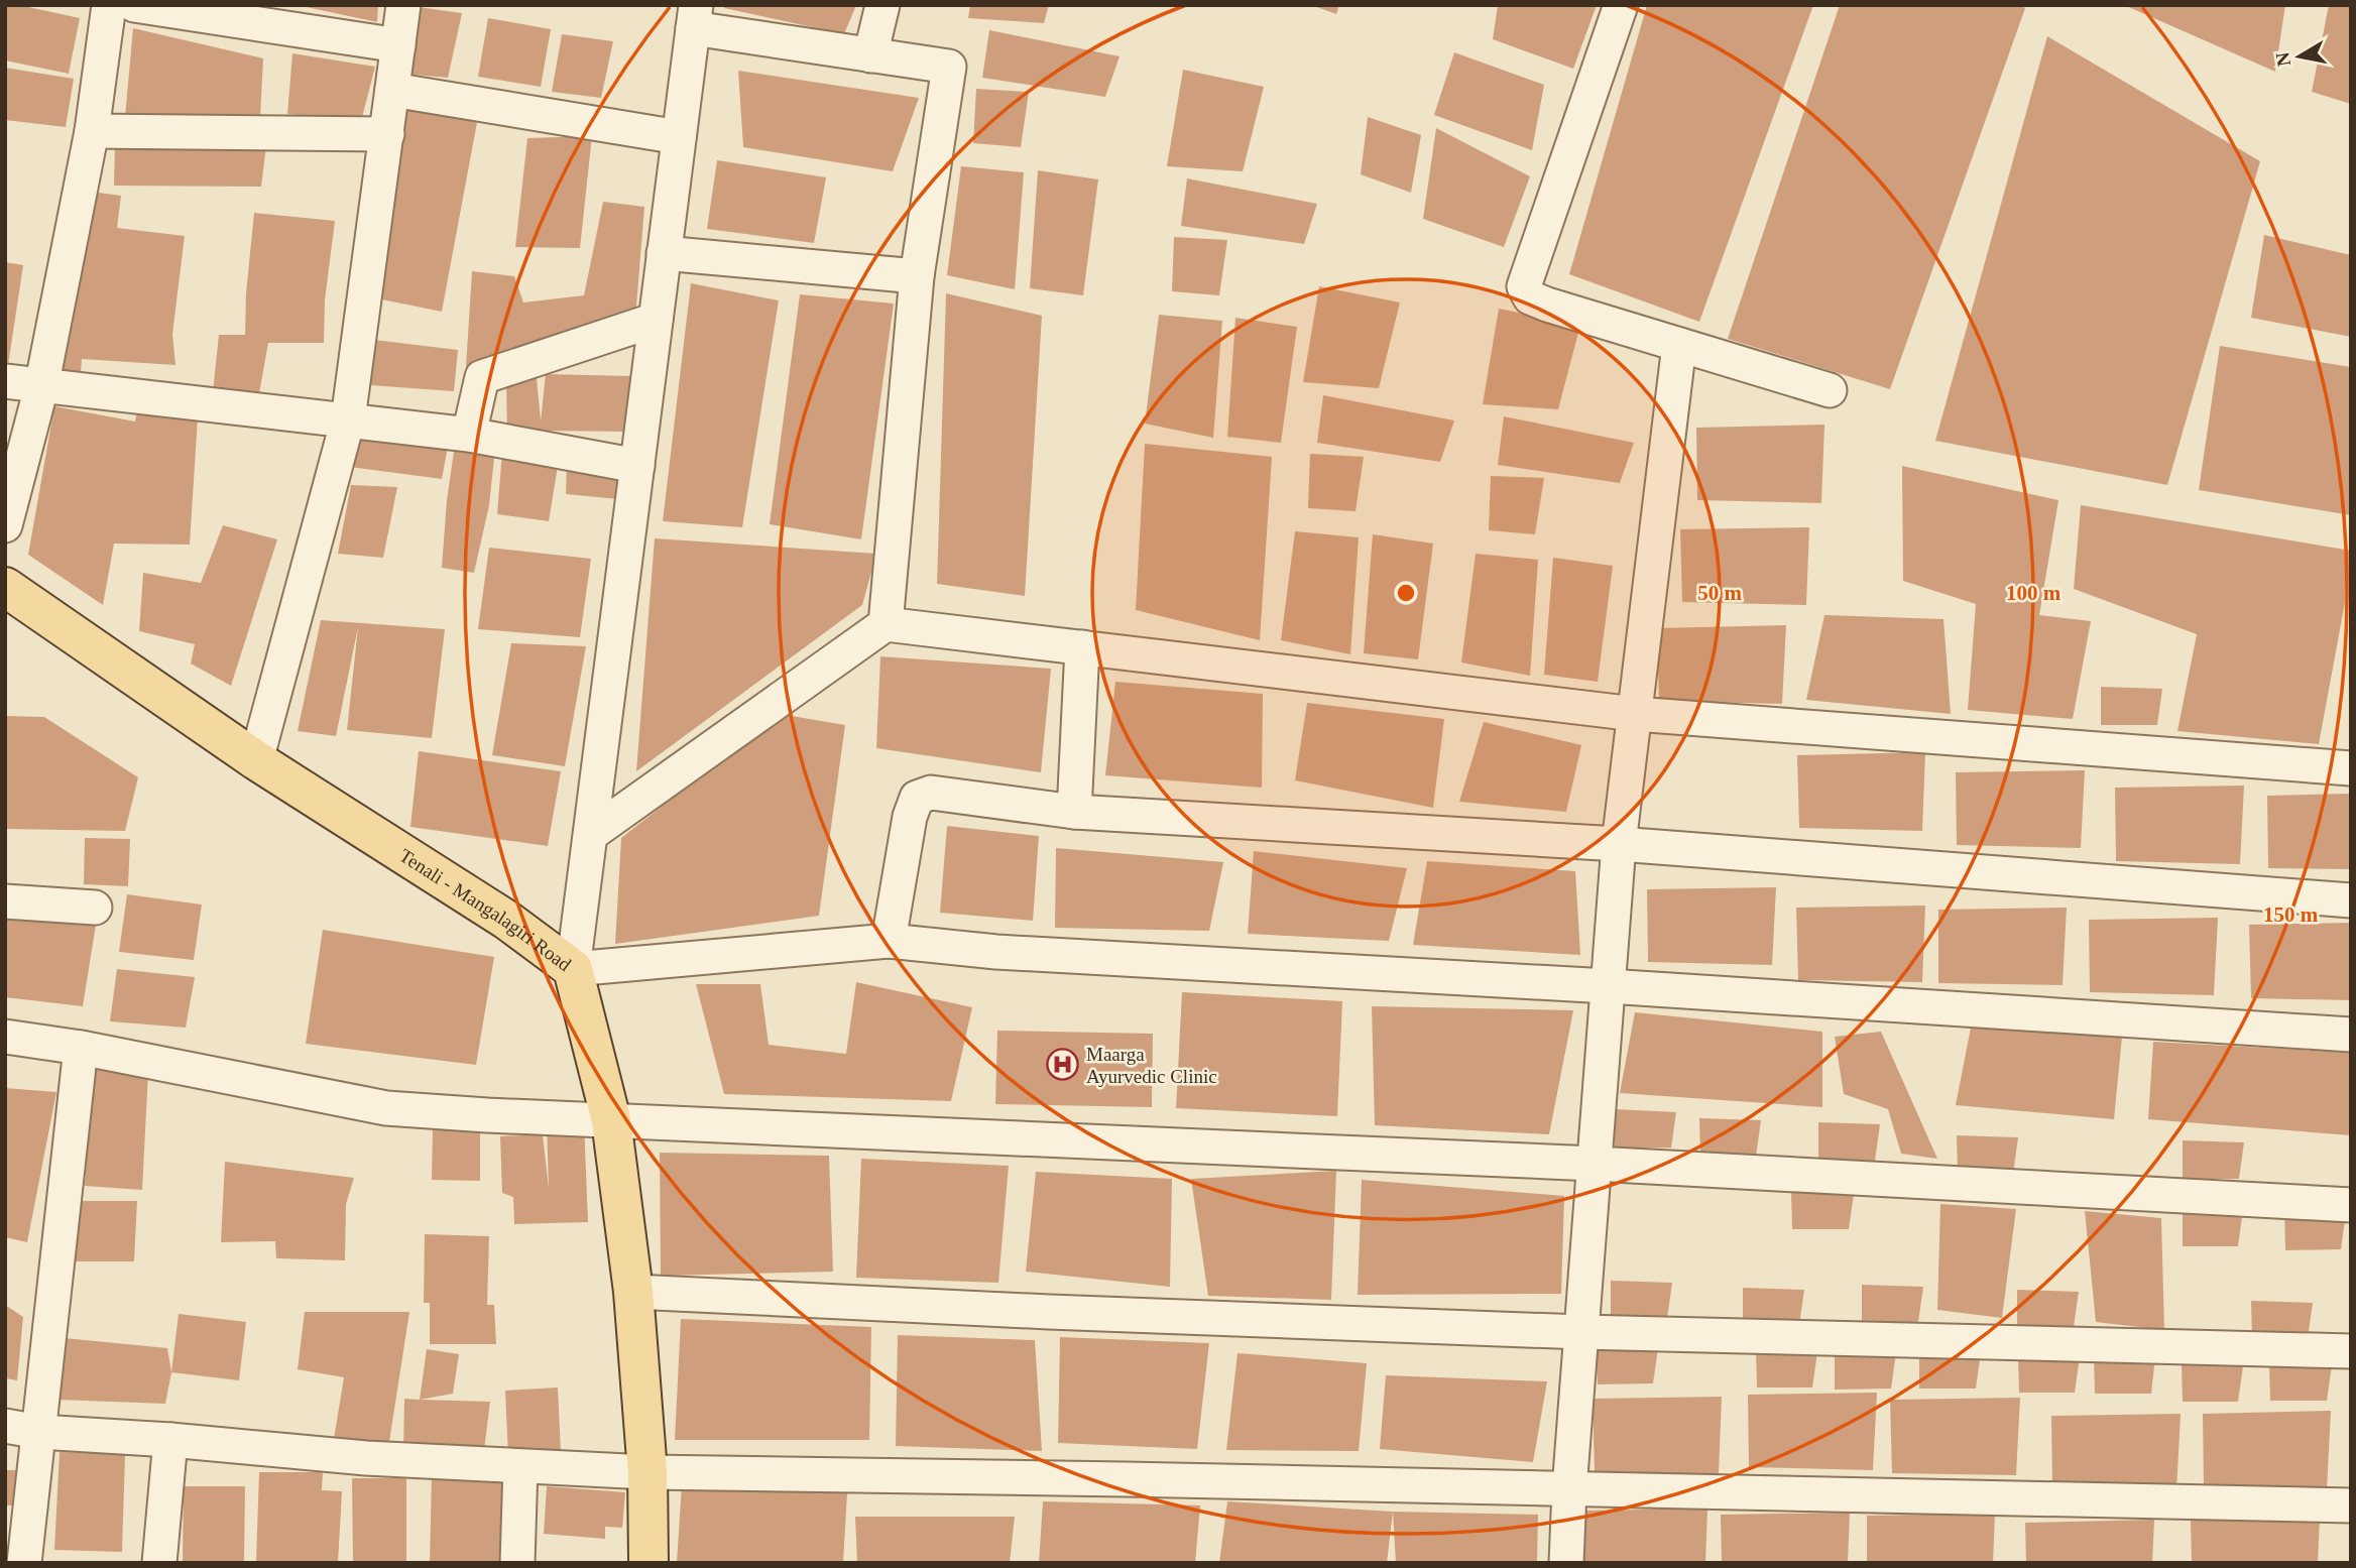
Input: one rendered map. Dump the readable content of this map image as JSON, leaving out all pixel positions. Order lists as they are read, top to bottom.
{
  "streets": {
    "main road": ["Tenali - Mangalagiri Road"]
  },
  "places": {
    "hospital": ["Maarga Ayurvedic Clinic"]
  },
  "north": "left",
  "rings": ["50 m", "100 m", "150 m"]
}
